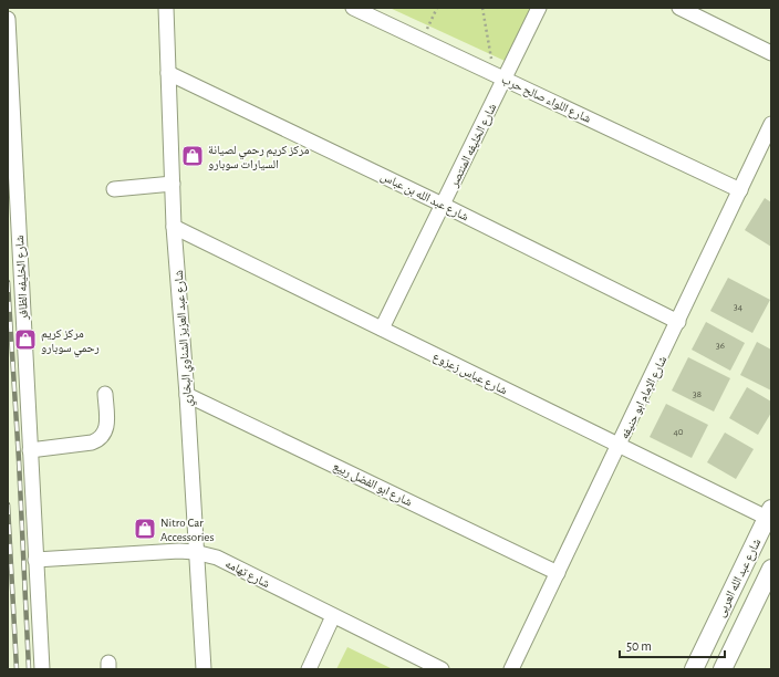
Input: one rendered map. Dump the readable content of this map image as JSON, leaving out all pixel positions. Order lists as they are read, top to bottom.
{
  "streets": {
    "main road": ["شارع عبد الله العربى"],
    "street": [
      "شارع اللواء صالح حرب",
      "شارع الخليفه المنتصر",
      "شارع عبد الله بن عباس",
      "شارع الخليفه الظافر",
      "شارع عبد العزيز الشناوي البخاري",
      "شارع عباس زعزوع",
      "شارع الإمام ابو حنيفه",
      "شارع ابو الفضل ربيع",
      "شارع تهامه"
    ]
  },
  "crossings": [
    ["شارع اللواء صالح حرب", "شارع الخليفه المنتصر"],
    ["شارع اللواء صالح حرب", "شارع الإمام ابو حنيفه"],
    ["شارع الخليفه المنتصر", "شارع عبد الله بن عباس"],
    ["شارع الخليفه المنتصر", "شارع عباس زعزوع"],
    ["شارع عبد الله بن عباس", "شارع عبد العزيز الشناوي البخاري"],
    ["شارع عبد الله بن عباس", "شارع الإمام ابو حنيفه"],
    ["شارع الخليفه الظافر", "شارع تهامه"],
    ["شارع عبد العزيز الشناوي البخاري", "شارع عباس زعزوع"],
    ["شارع عبد العزيز الشناوي البخاري", "شارع ابو الفضل ربيع"],
    ["شارع عبد العزيز الشناوي البخاري", "شارع تهامه"],
    ["شارع عباس زعزوع", "شارع الإمام ابو حنيفه"],
    ["شارع عباس زعزوع", "شارع عبد الله العربى"],
    ["شارع الإمام ابو حنيفه", "شارع ابو الفضل ربيع"]
  ],
  "places": {
    "shop": ["مركز كريم رحمي لصيانة السيارات سوبارو", "مركز كريم رحمي سوبارو", "Nitro Car Accessories"]
  },
  "house_numbers": [
    "34",
    "36",
    "38",
    "40"
  ],
  "scale_bar": "50 m"
}
